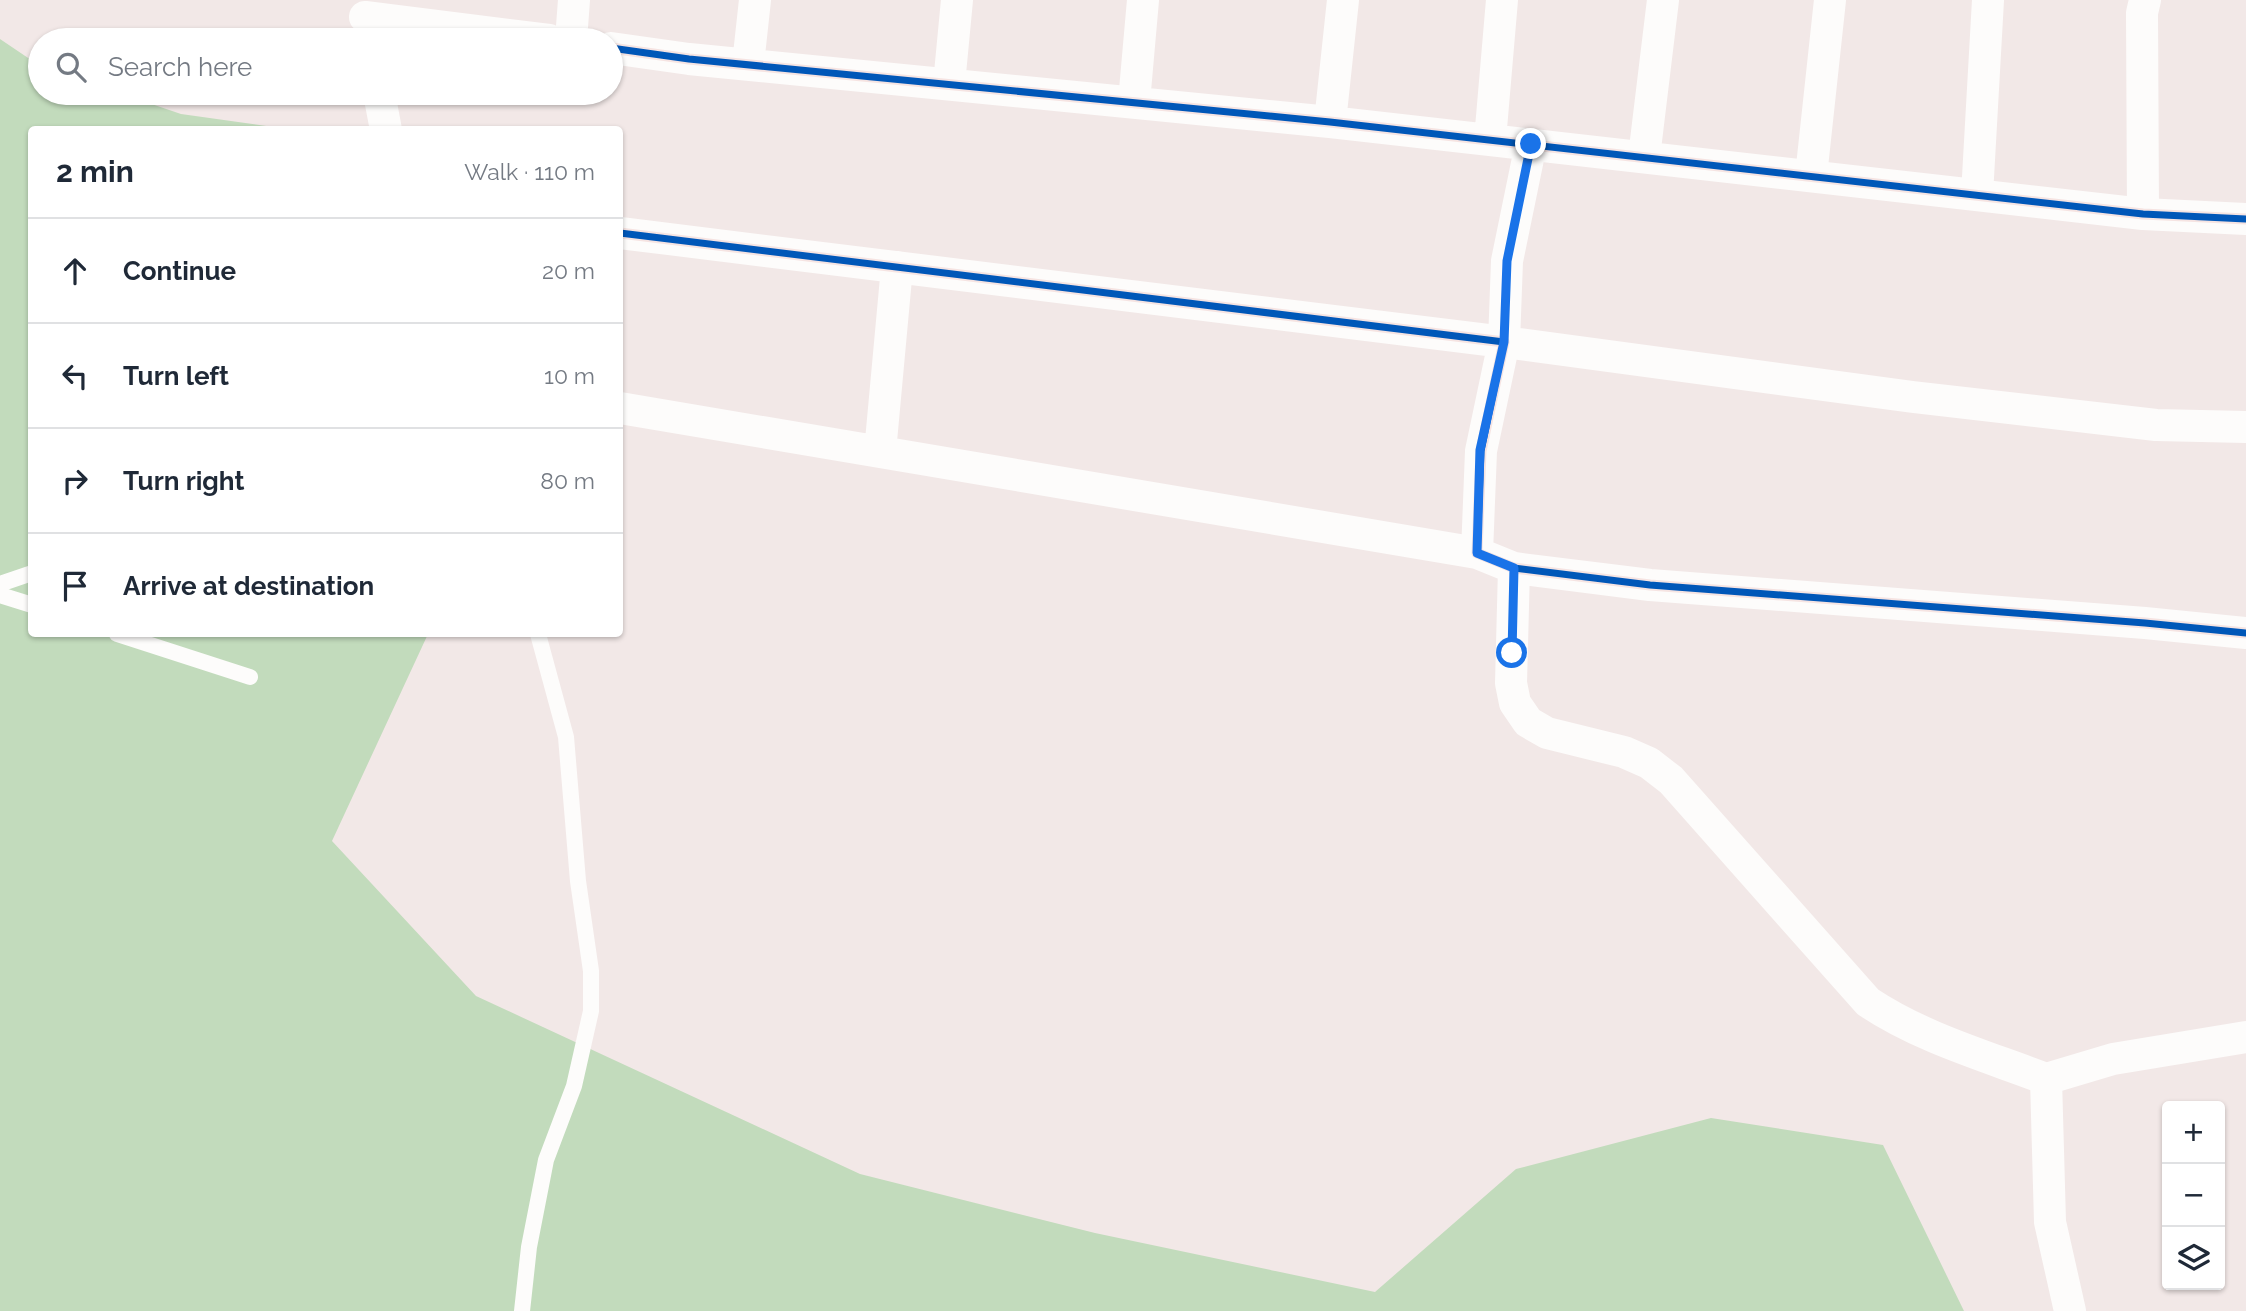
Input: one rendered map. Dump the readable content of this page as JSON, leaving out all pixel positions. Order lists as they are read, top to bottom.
{
  "page": {
    "search": "Search here",
    "heading": ["2 min", "Walk · 110 m"],
    "list": [
      ["Continue", "20 m"],
      ["Turn left", "10 m"],
      ["Turn right", "80 m"],
      "Arrive at destination"
    ],
    "map_buttons": ["+", "−"]
  }
}
